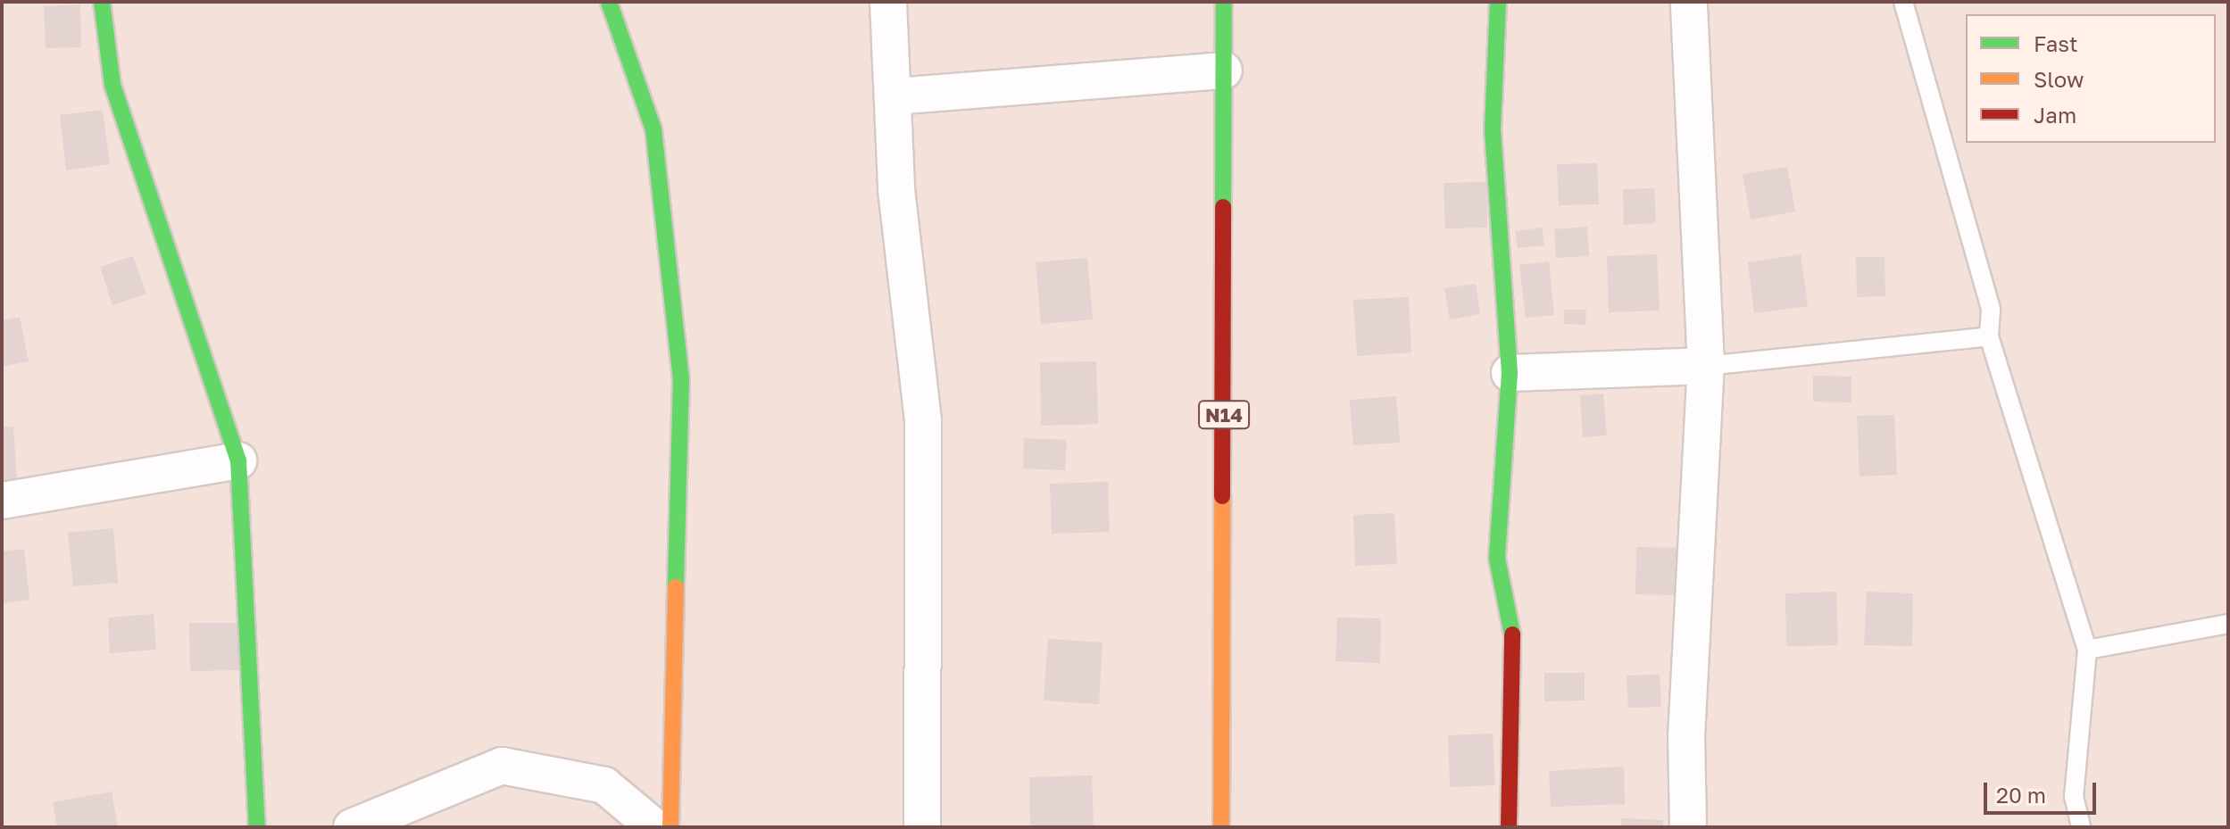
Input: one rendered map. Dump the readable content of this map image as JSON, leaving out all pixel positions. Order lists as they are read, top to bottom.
{
  "streets": {
    "street": ["N14"]
  },
  "legend": ["Fast", "Slow", "Jam"],
  "scale_bar": "20 m"
}
